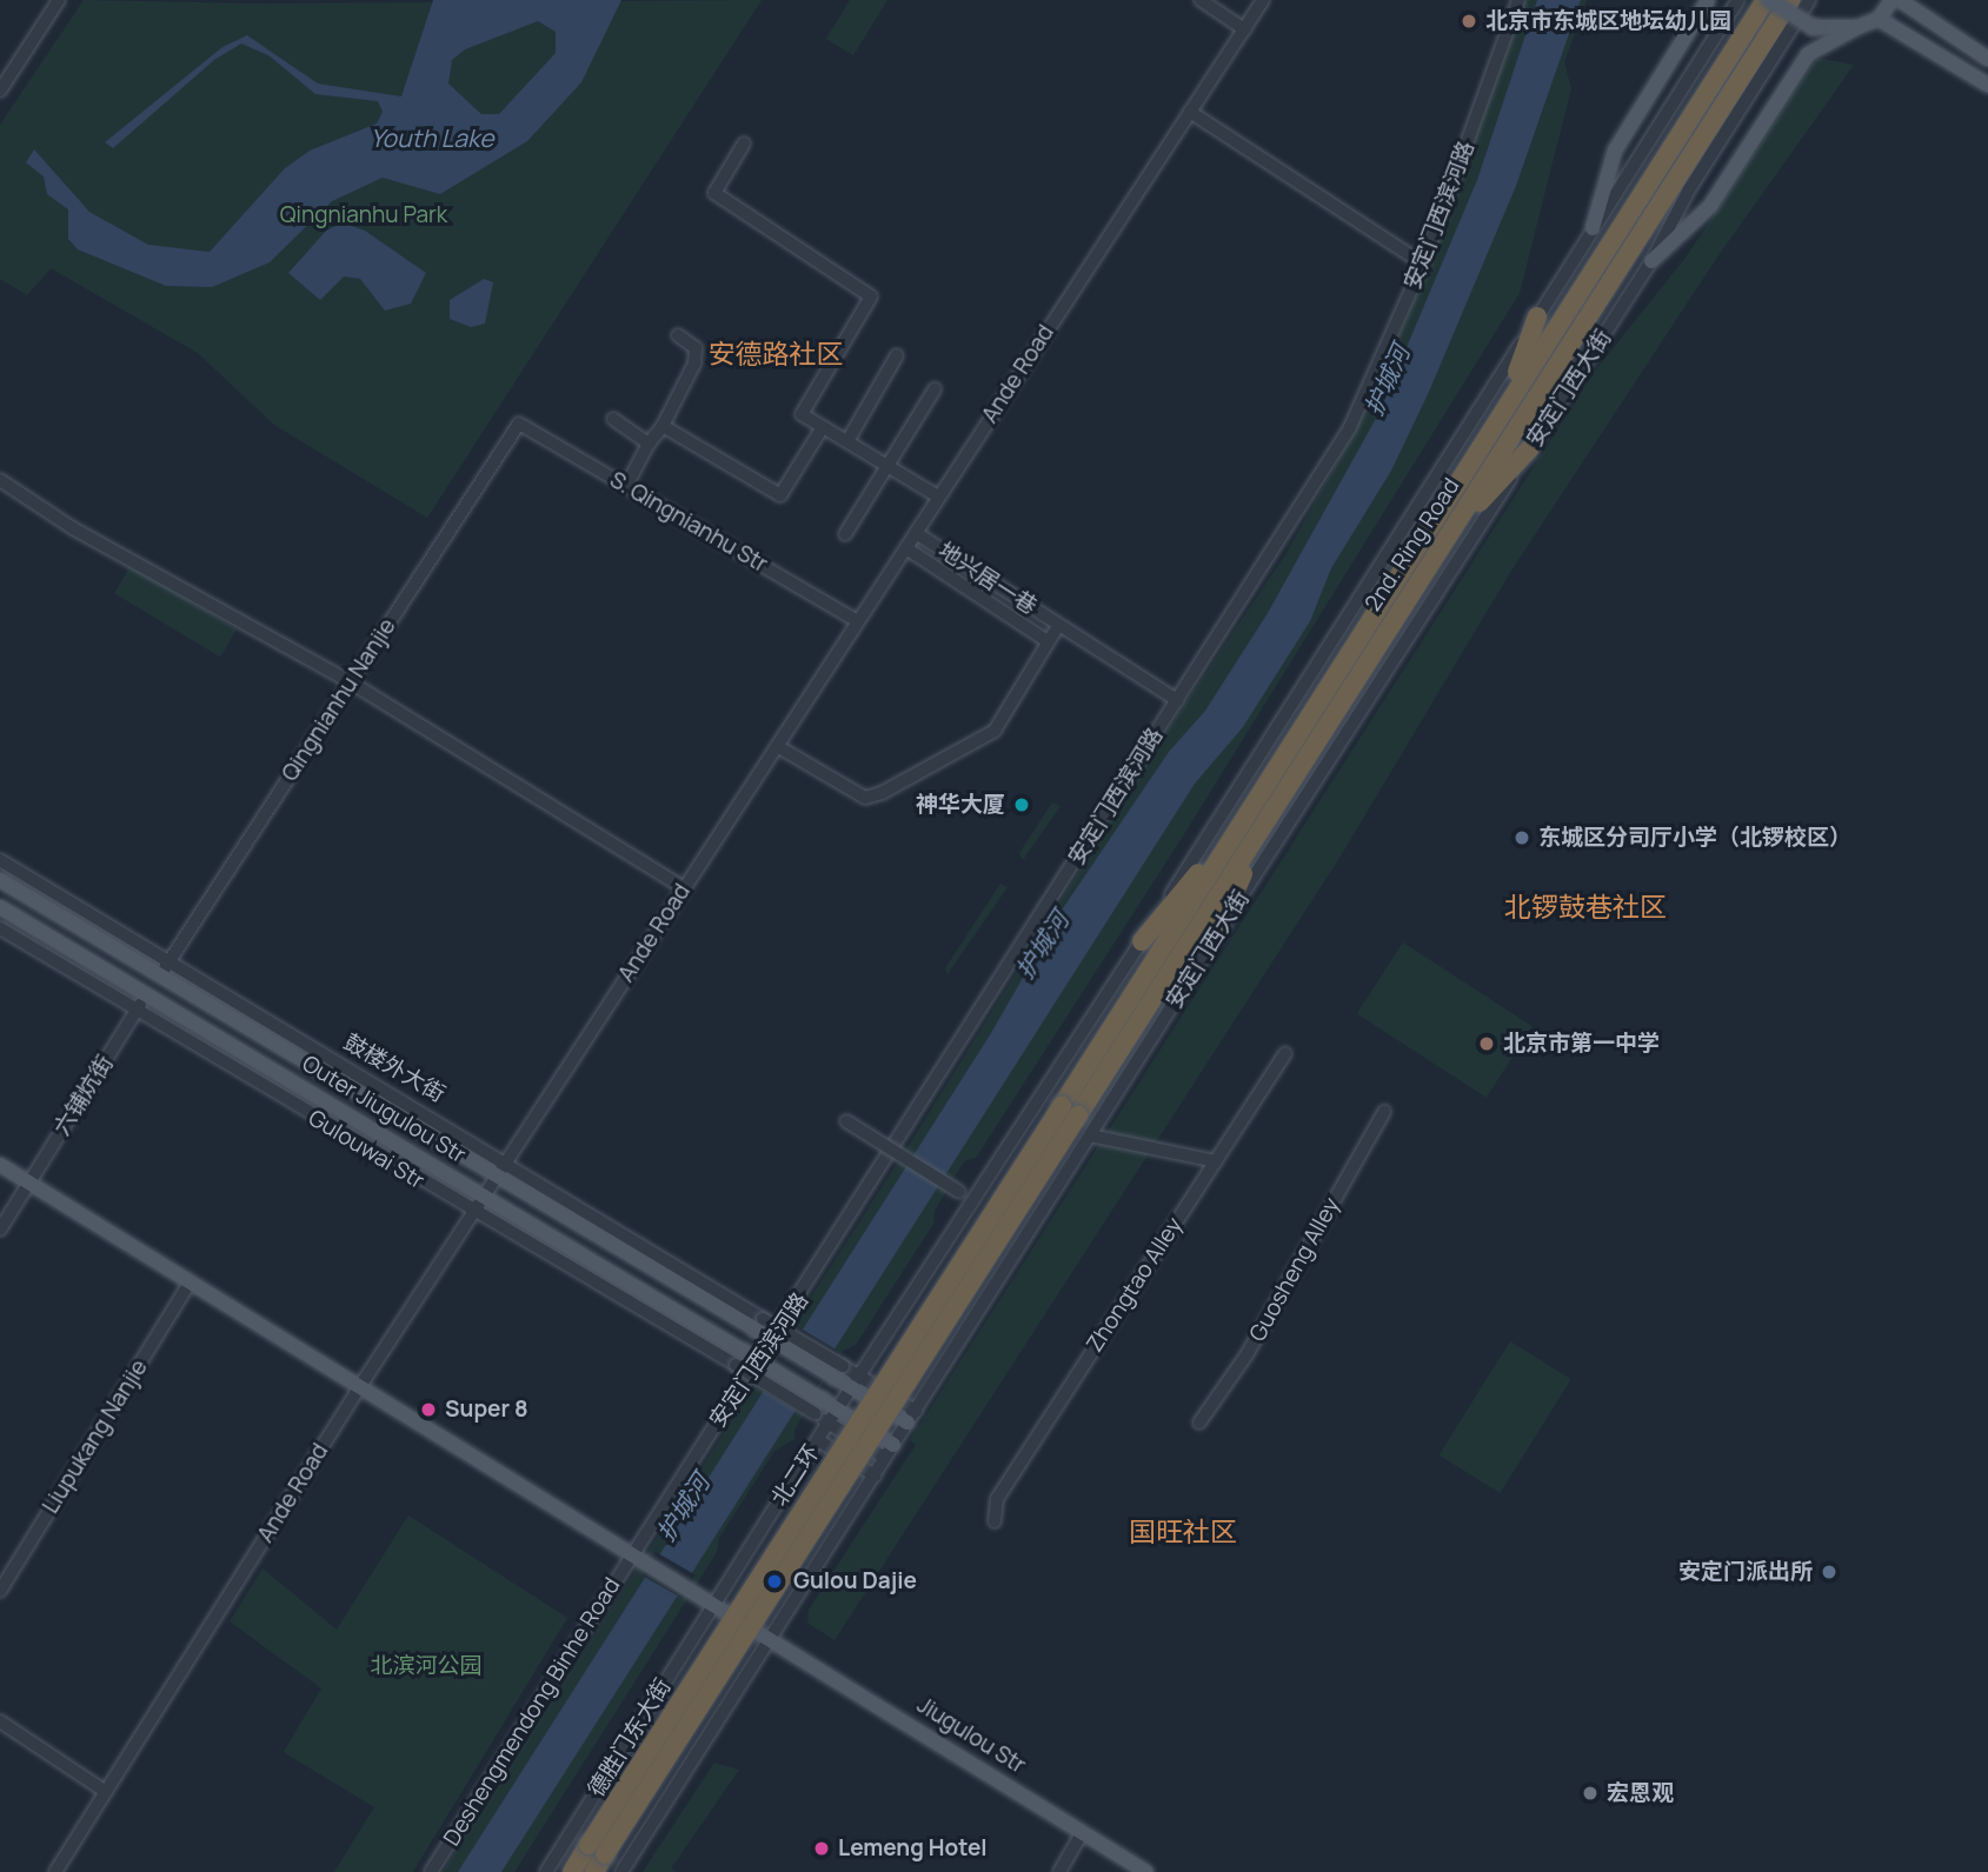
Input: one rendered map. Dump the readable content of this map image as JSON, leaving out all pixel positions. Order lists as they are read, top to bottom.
{
  "streets": {
    "highway": ["2nd. Ring Road", "北二环"],
    "main road": ["鼓楼外大街", "Outer Jiugulou Str", "Jiugulou Str"],
    "street": [
      "安定门西滨河路",
      "Ande Road",
      "安定门西大街",
      "S. Qingnianhu Str",
      "地兴居一巷",
      "Qingnianhu Nanjie",
      "六铺炕街",
      "Gulouwai Str",
      "Guosheng Alley",
      "Zhongtao Alley",
      "Liupukang Nanjie",
      "Deshengmendong Binhe Road",
      "德胜门东大街"
    ]
  },
  "crossings": [
    ["安定门西滨河路", "地兴居一巷"],
    ["安定门西滨河路", "Deshengmendong Binhe Road"],
    ["安定门西滨河路", "Jiugulou Str"],
    ["Ande Road", "S. Qingnianhu Str"],
    ["Ande Road", "地兴居一巷"],
    ["Ande Road", "鼓楼外大街"],
    ["Ande Road", "Outer Jiugulou Str"],
    ["Ande Road", "Gulouwai Str"],
    ["安定门西大街", "Jiugulou Str"],
    ["S. Qingnianhu Str", "Qingnianhu Nanjie"],
    ["2nd. Ring Road", "北二环"],
    ["Qingnianhu Nanjie", "鼓楼外大街"],
    ["六铺炕街", "Outer Jiugulou Str"],
    ["六铺炕街", "Gulouwai Str"],
    ["Outer Jiugulou Str", "Gulouwai Str"],
    ["Deshengmendong Binhe Road", "Jiugulou Str"],
    ["Jiugulou Str", "德胜门东大街"]
  ],
  "districts": ["安德路社区", "北锣鼓巷社区", "国旺社区"],
  "water": ["Youth Lake", "护城河"],
  "parks": ["Qingnianhu Park", "北滨河公园"],
  "places": [
    "北京市东城区地坛幼儿园",
    "神华大厦",
    "东城区分司厅小学（北锣校区）",
    "北京市第一中学",
    "Super 8",
    "安定门派出所",
    "Gulou Dajie",
    "宏恩观",
    "Lemeng Hotel"
  ]
}
